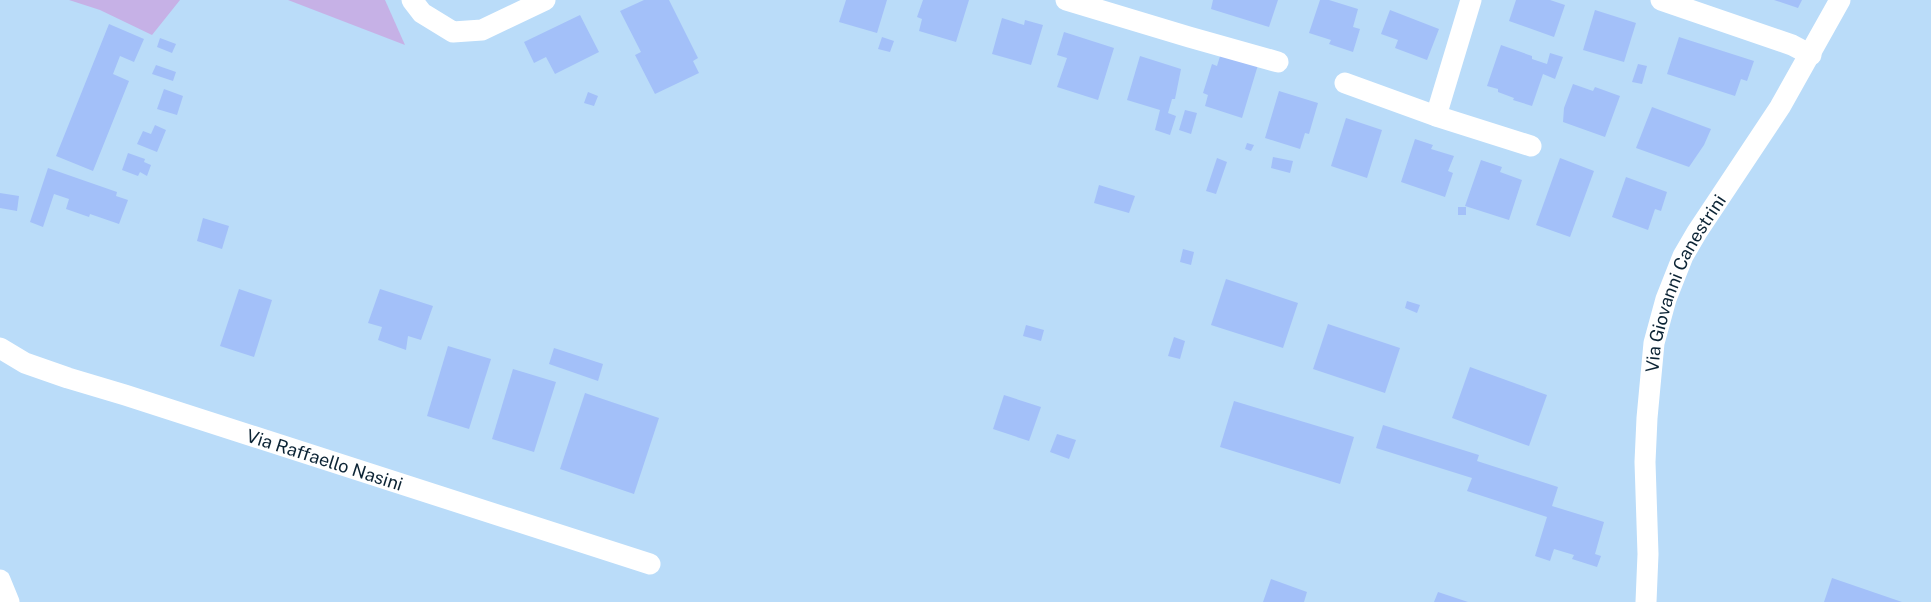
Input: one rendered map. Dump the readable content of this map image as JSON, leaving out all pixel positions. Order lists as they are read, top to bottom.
{
  "streets": {
    "street": ["Via Giovanni Canestrini", "Via Raffaello Nasini"]
  }
}
